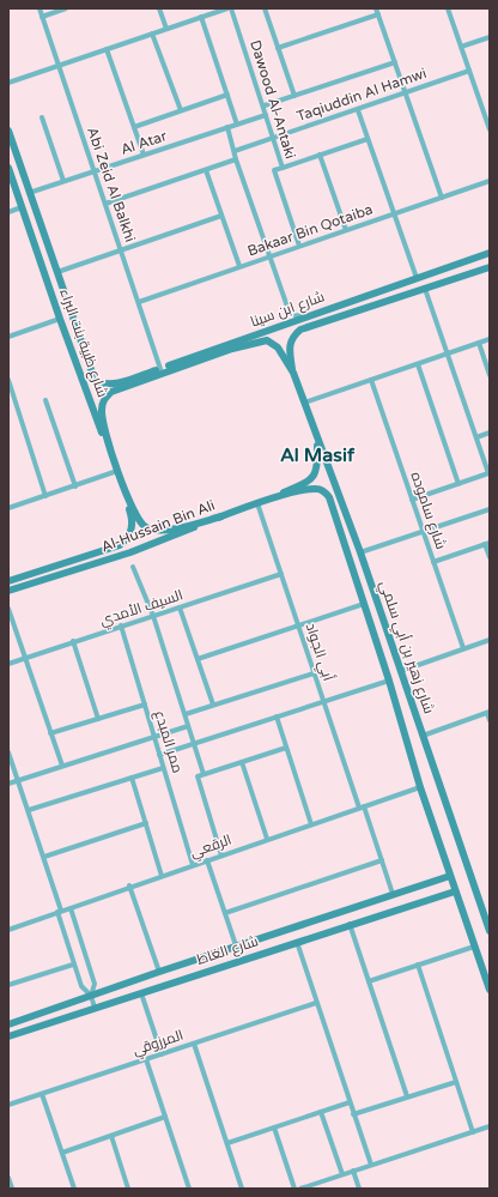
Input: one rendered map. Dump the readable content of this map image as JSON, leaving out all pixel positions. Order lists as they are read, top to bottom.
{
  "streets": {
    "street": [
      "Taqiuddin Al Hamwi",
      "Dawood Al-Antaki",
      "Al Atar",
      "Abi Zeid Al Balkhi",
      "Bakaar Bin Qotaiba",
      "شارع ابن سينا",
      "شارع ظبية بنت البراء",
      "شارع ساموده",
      "Al-Hussain Bin Ali",
      "السيف الأمدي",
      "شارع زهير بن أبي سلمي",
      "أبي الجواد",
      "ممر المبدع",
      "الرقعي",
      "شارع الغاط",
      "المرزوقي"
    ]
  },
  "crossings": [
    ["Taqiuddin Al Hamwi", "Dawood Al-Antaki"],
    ["Dawood Al-Antaki", "Al Atar"],
    ["Dawood Al-Antaki", "Bakaar Bin Qotaiba"],
    ["Al Atar", "Abi Zeid Al Balkhi"],
    ["Al Atar", "شارع ظبية بنت البراء"],
    ["Abi Zeid Al Balkhi", "Bakaar Bin Qotaiba"],
    ["Abi Zeid Al Balkhi", "شارع ابن سينا"],
    ["شارع ابن سينا", "شارع ظبية بنت البراء"],
    ["شارع ابن سينا", "شارع زهير بن أبي سلمي"],
    ["شارع ظبية بنت البراء", "Al-Hussain Bin Ali"],
    ["Al-Hussain Bin Ali", "شارع زهير بن أبي سلمي"],
    ["Al-Hussain Bin Ali", "أبي الجواد"],
    ["السيف الأمدي", "أبي الجواد"],
    ["السيف الأمدي", "ممر المبدع"],
    ["شارع زهير بن أبي سلمي", "الرقعي"],
    ["شارع زهير بن أبي سلمي", "شارع الغاط"],
    ["أبي الجواد", "الرقعي"],
    ["أبي الجواد", "شارع الغاط"],
    ["ممر المبدع", "الرقعي"]
  ],
  "districts": ["Al Masif"]
}
